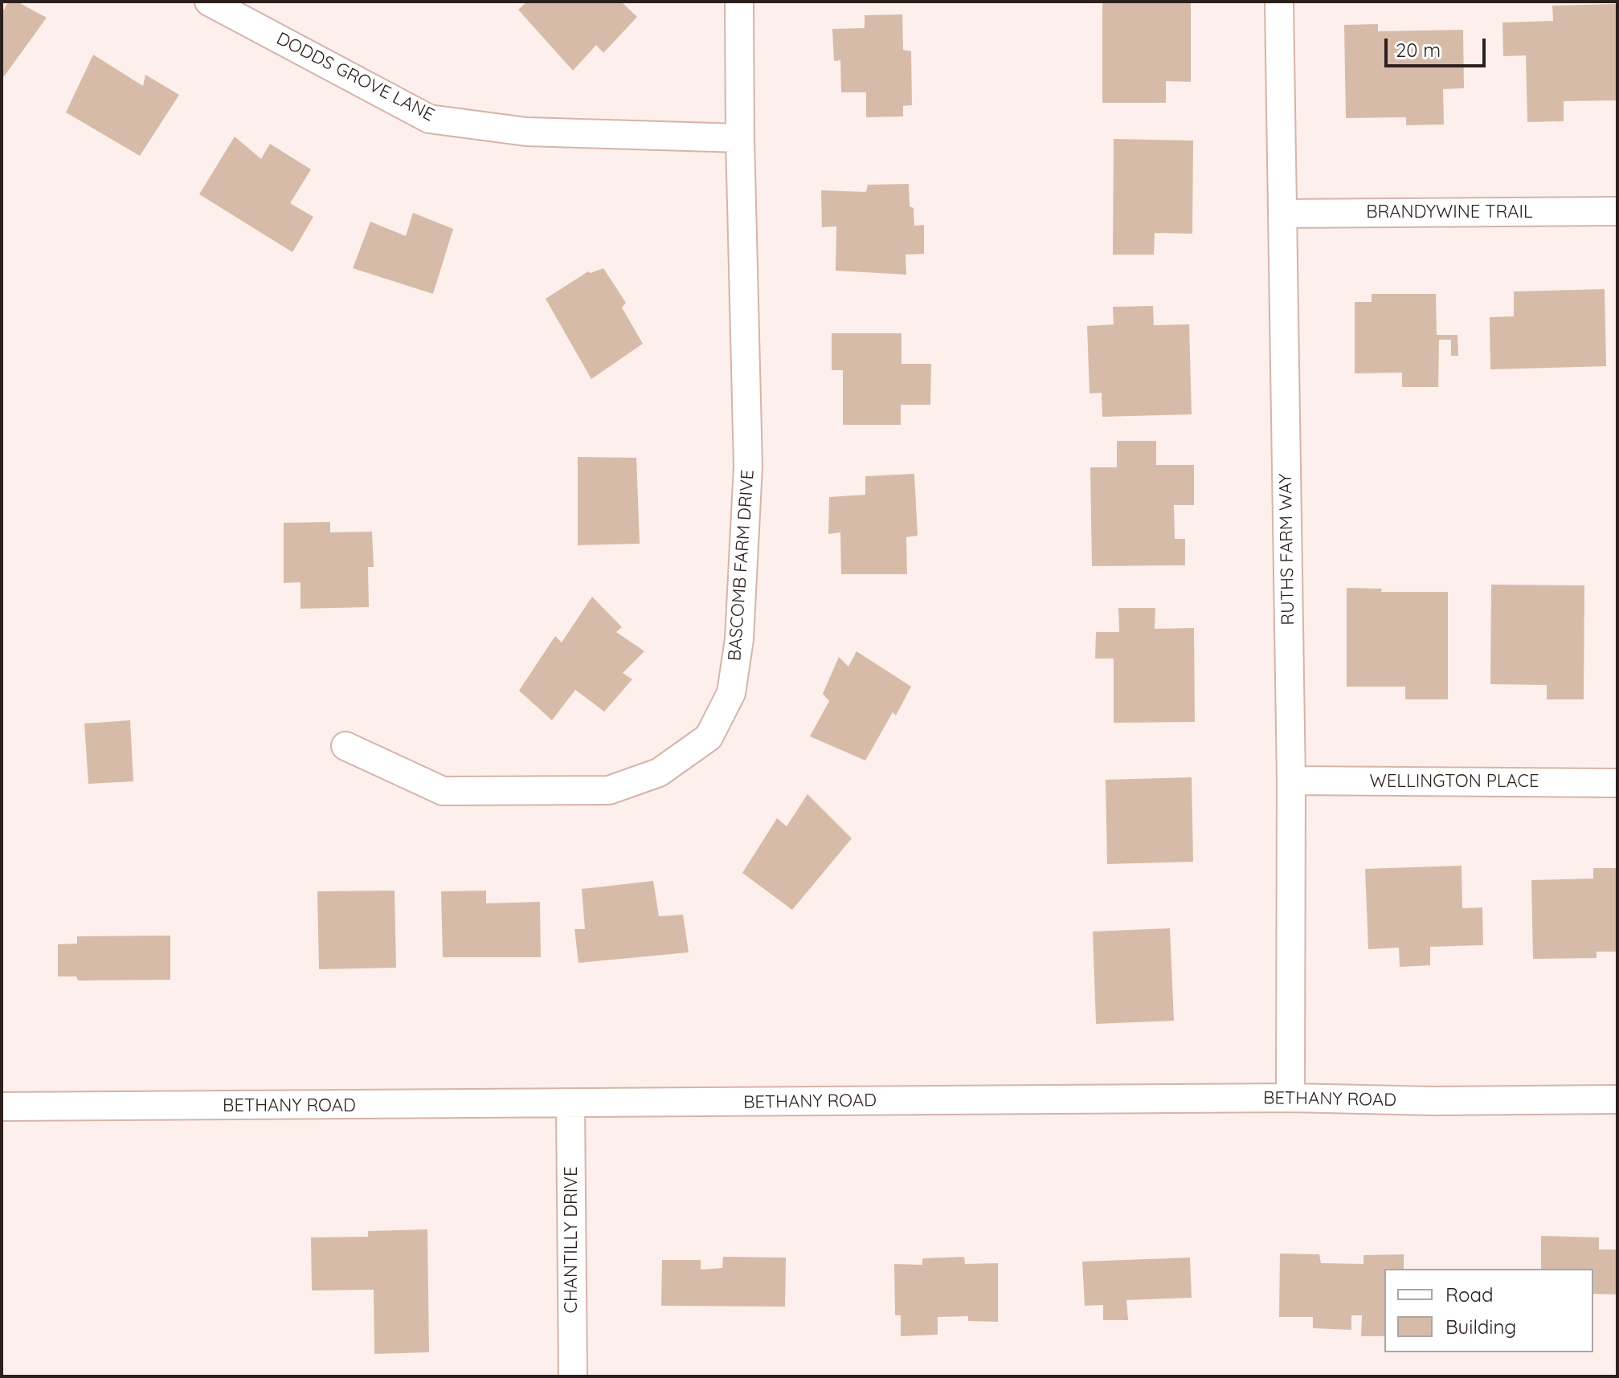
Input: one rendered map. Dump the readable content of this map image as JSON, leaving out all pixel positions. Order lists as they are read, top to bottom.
{
  "streets": {
    "street": [
      "DODDS GROVE LANE",
      "BRANDYWINE TRAIL",
      "RUTHS FARM WAY",
      "BASCOMB FARM DRIVE",
      "WELLINGTON PLACE",
      "BETHANY ROAD",
      "CHANTILLY DRIVE"
    ]
  },
  "crossings": [
    ["DODDS GROVE LANE", "BASCOMB FARM DRIVE"],
    ["BRANDYWINE TRAIL", "RUTHS FARM WAY"],
    ["RUTHS FARM WAY", "WELLINGTON PLACE"],
    ["RUTHS FARM WAY", "BETHANY ROAD"],
    ["BETHANY ROAD", "CHANTILLY DRIVE"]
  ],
  "legend": ["Road", "Building"],
  "scale_bar": "20 m"
}
